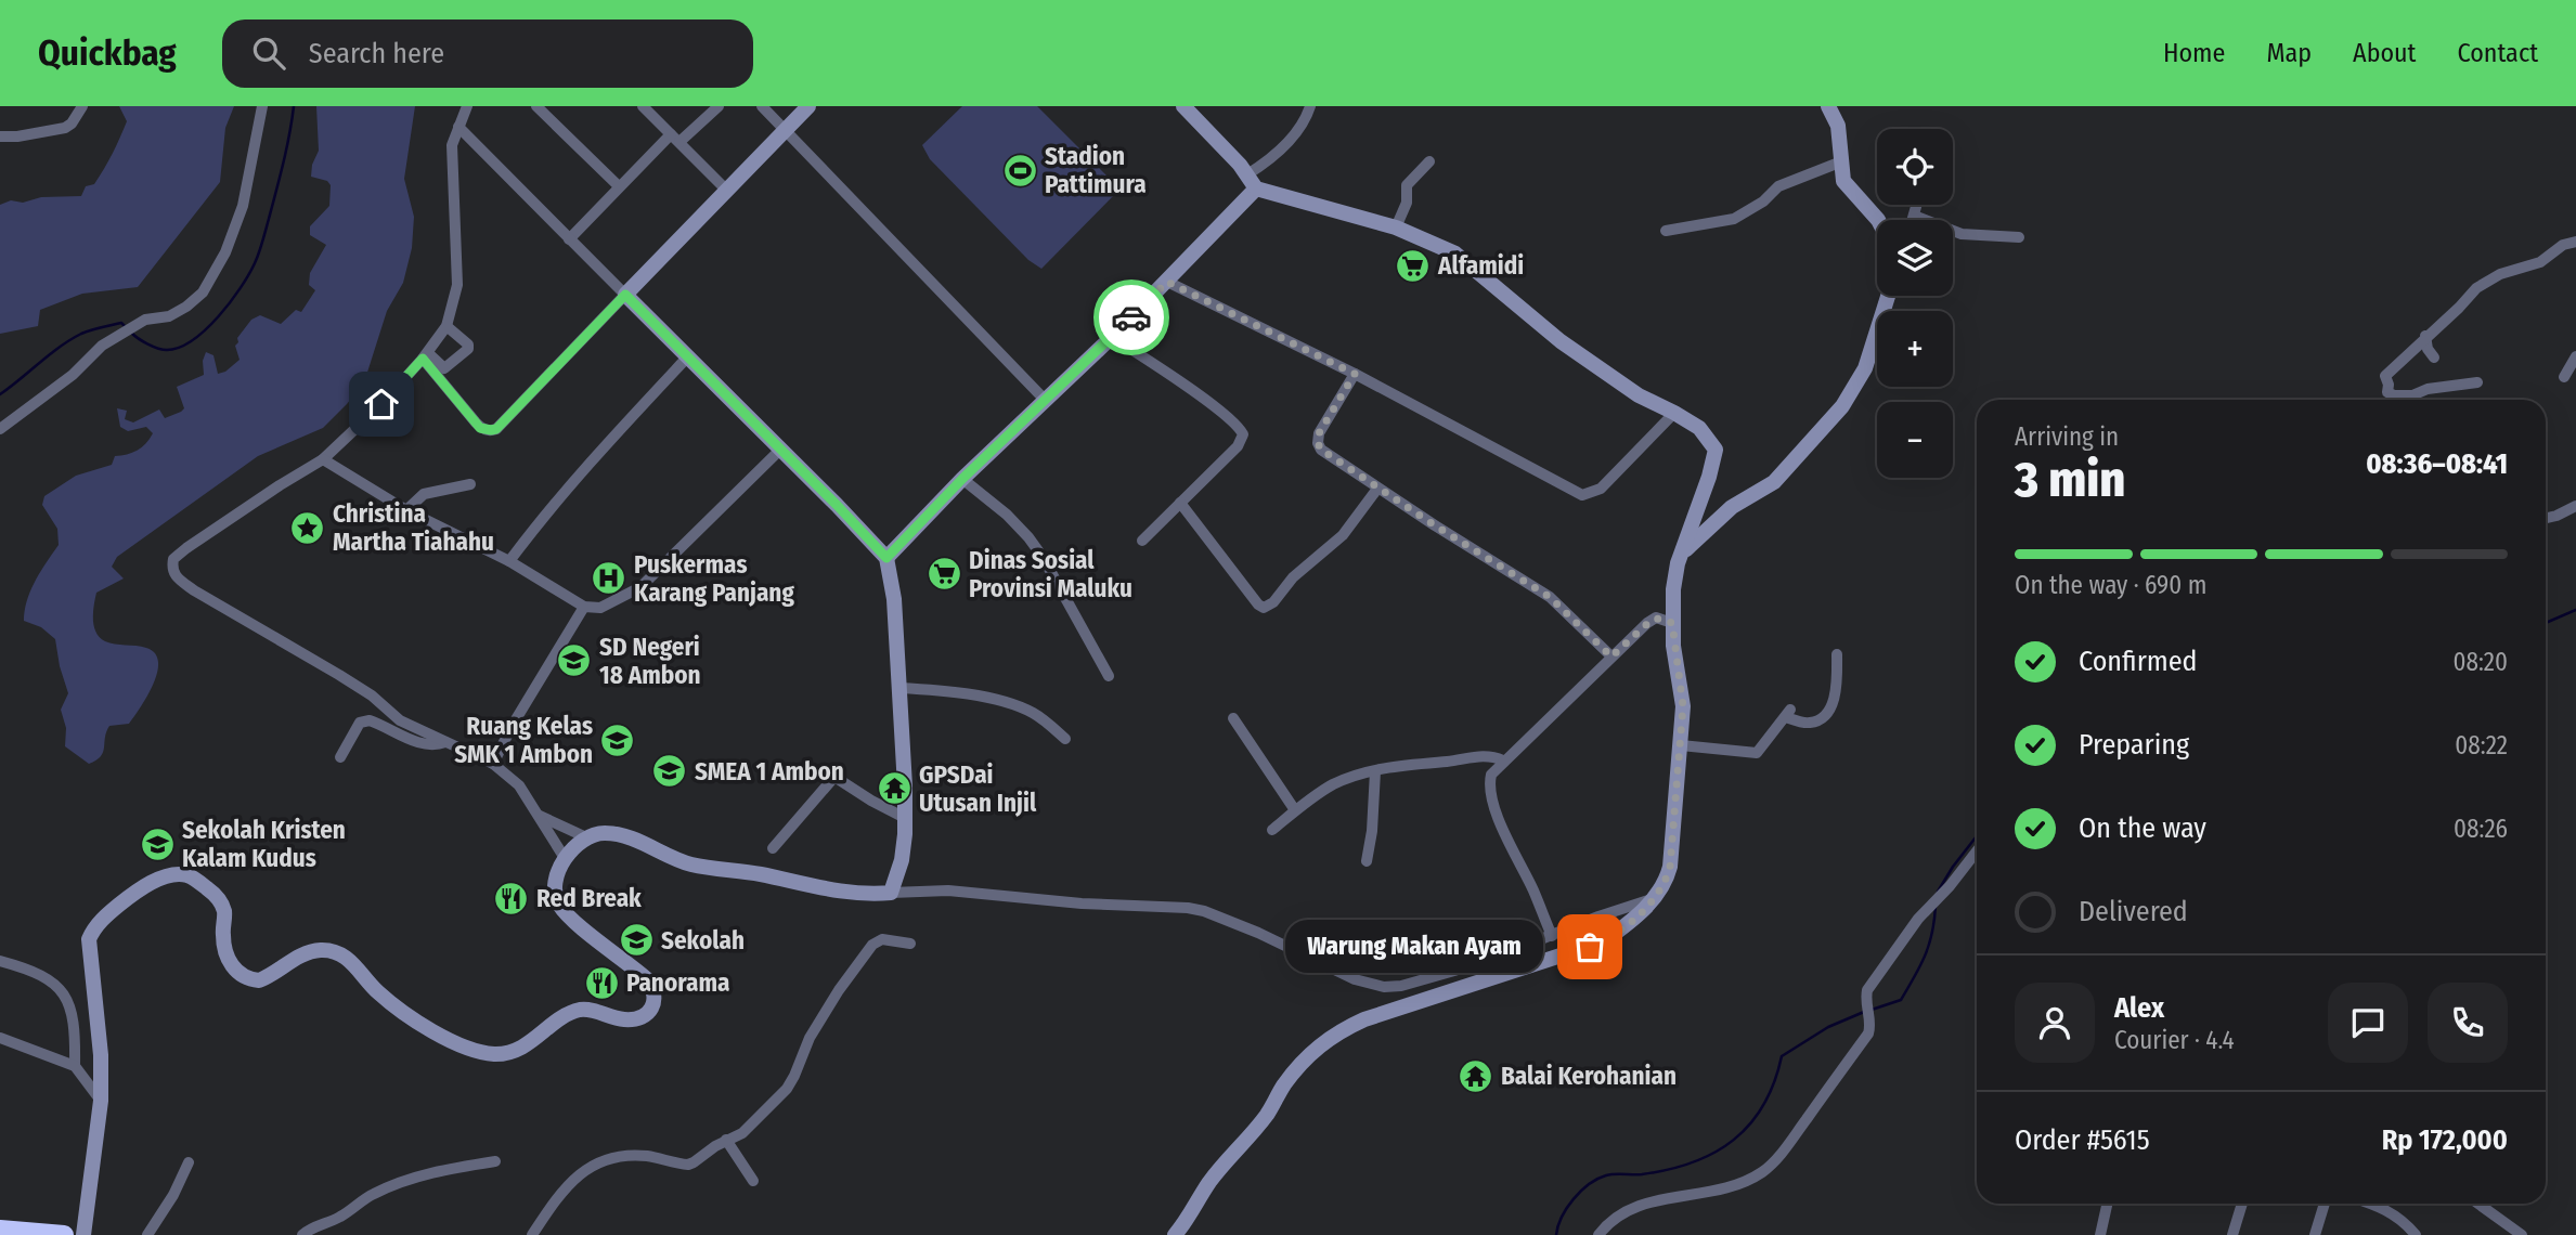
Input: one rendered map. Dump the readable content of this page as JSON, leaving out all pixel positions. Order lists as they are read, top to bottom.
{
  "places": {
    "sports": ["Stadion Pattimura"],
    "supermarket": ["Alfamidi", "Dinas Sosial Provinsi Maluku"],
    "place": ["Christina Martha Tiahahu"],
    "hospital": ["Puskermas Karang Panjang"],
    "school or university": [
      "SD Negeri 18 Ambon",
      "Ruang Kelas SMK 1 Ambon",
      "SMEA 1 Ambon",
      "Sekolah Kristen Kalam Kudus",
      "Sekolah"
    ],
    "temple": ["GPSDai Utusan Injil", "Balai Kerohanian"],
    "restaurant": ["Red Break", "Panorama"],
    "other": ["Warung Makan Ayam"]
  },
  "page": {
    "header": "Quickbag",
    "search": "Search here",
    "nav": [
      "Home",
      "Map",
      "About",
      "Contact"
    ],
    "map_buttons": ["+", "−"],
    "heading": ["3 min", "Arriving in", "08:36–08:41"],
    "panel": [
      "Alex",
      "Courier · 4.4",
      "Order #5615",
      "Rp 172,000"
    ],
    "bar": "On the way · 690 m",
    "list": [
      ["Confirmed", "08:20"],
      ["Preparing", "08:22"],
      ["On the way", "08:26"],
      "Delivered"
    ],
    "bubble": "Warung Makan Ayam"
  }
}
